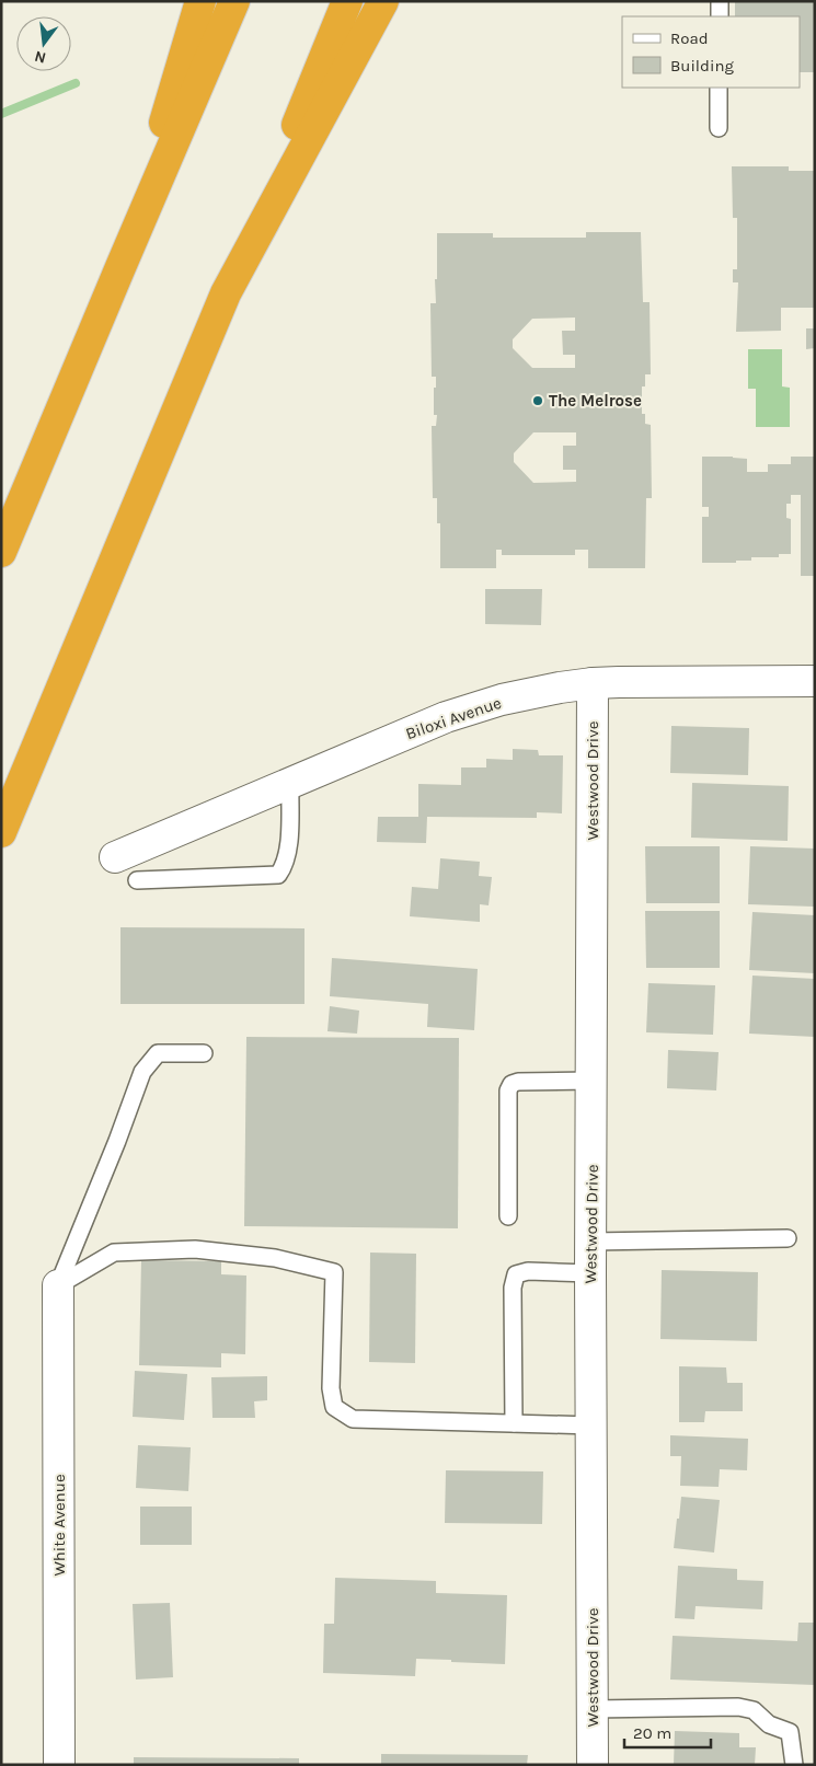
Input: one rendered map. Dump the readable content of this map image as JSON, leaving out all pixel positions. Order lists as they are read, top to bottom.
{
  "streets": {
    "street": ["Biloxi Avenue", "Westwood Drive", "White Avenue"]
  },
  "crossings": [
    ["Biloxi Avenue", "Westwood Drive"]
  ],
  "places": ["The Melrose"],
  "legend": ["Road", "Building"],
  "scale_bar": "20 m",
  "north": "bottom"
}
